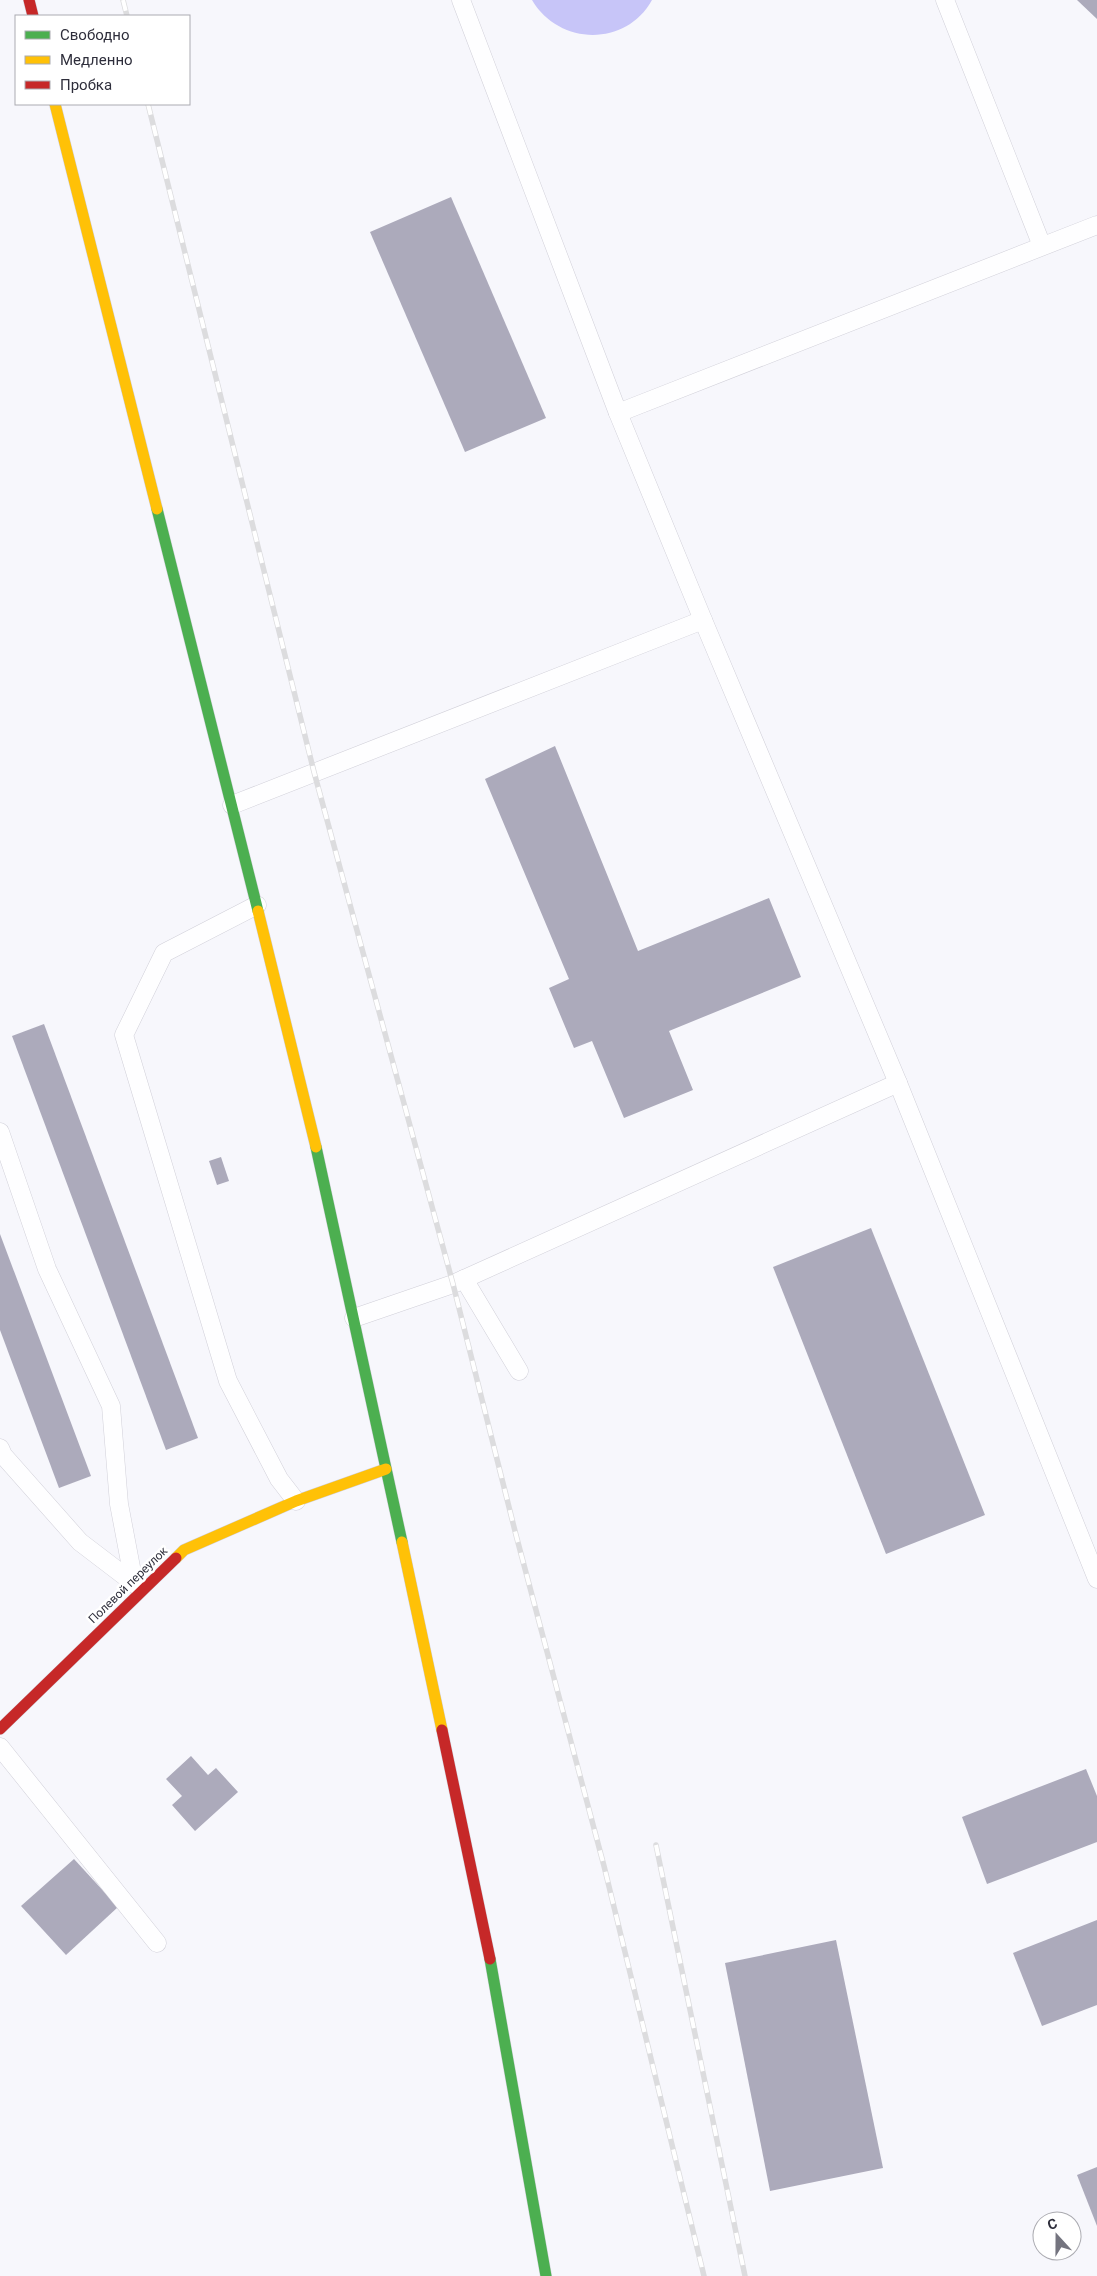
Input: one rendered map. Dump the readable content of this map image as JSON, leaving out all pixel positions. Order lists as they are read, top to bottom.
{
  "streets": {
    "street": ["Полевой переулок"]
  },
  "legend": ["Свободно", "Медленно", "Пробка"],
  "north": "top"
}
